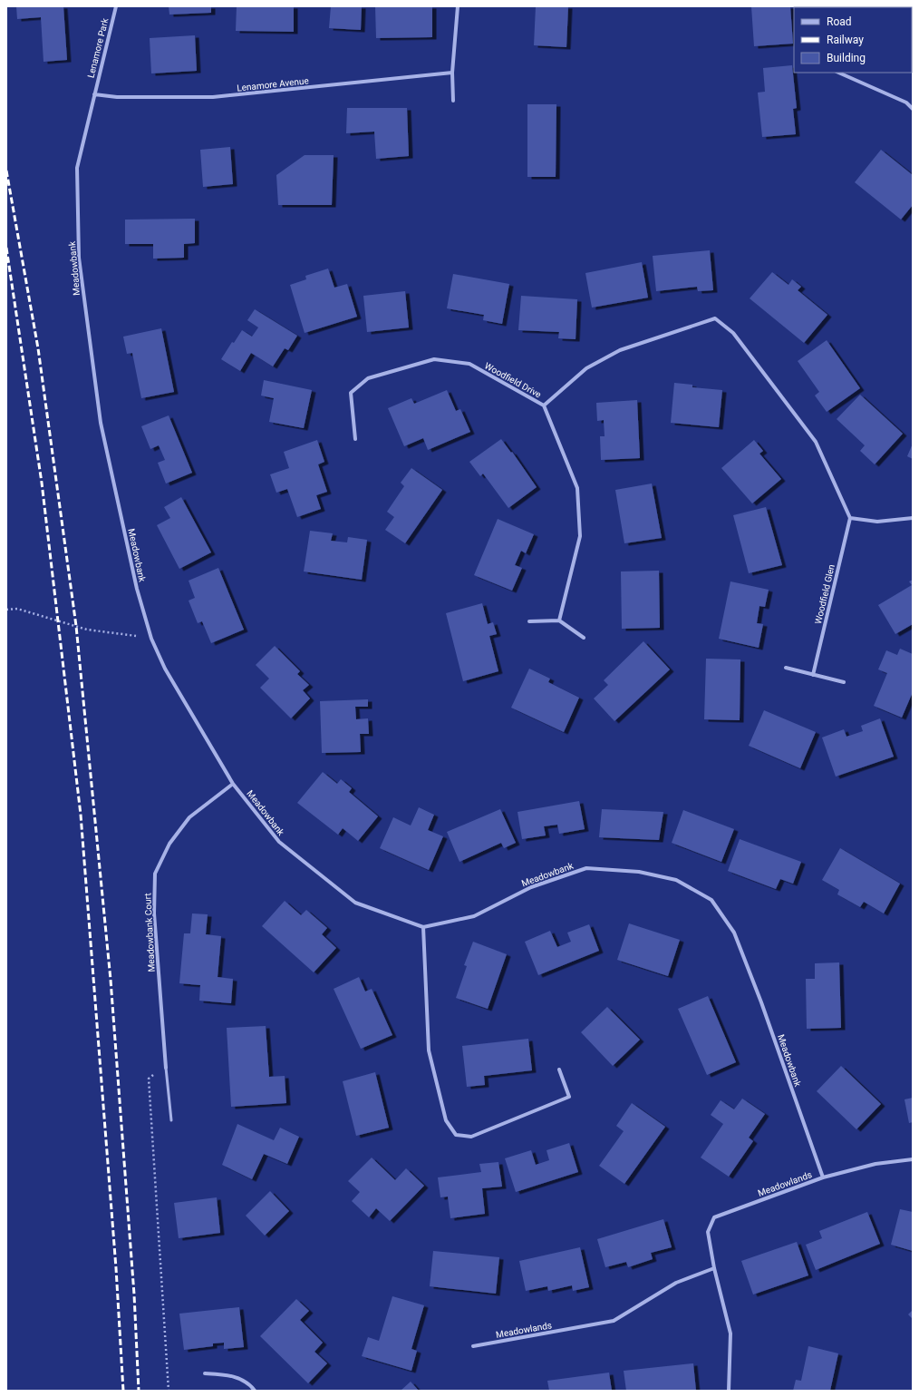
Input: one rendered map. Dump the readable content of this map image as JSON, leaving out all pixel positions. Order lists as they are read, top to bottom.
{
  "streets": {
    "street": [
      "Lenamore Park",
      "Lenamore Avenue",
      "Meadowbank",
      "Woodfield Drive",
      "Woodfield Glen",
      "Meadowbank Court",
      "Meadowlands"
    ]
  },
  "crossings": [
    ["Lenamore Park", "Lenamore Avenue"],
    ["Lenamore Park", "Meadowbank"],
    ["Lenamore Avenue", "Meadowbank"],
    ["Meadowbank", "Meadowbank Court"],
    ["Meadowbank", "Meadowlands"]
  ],
  "legend": ["Road", "Railway", "Building"]
}
